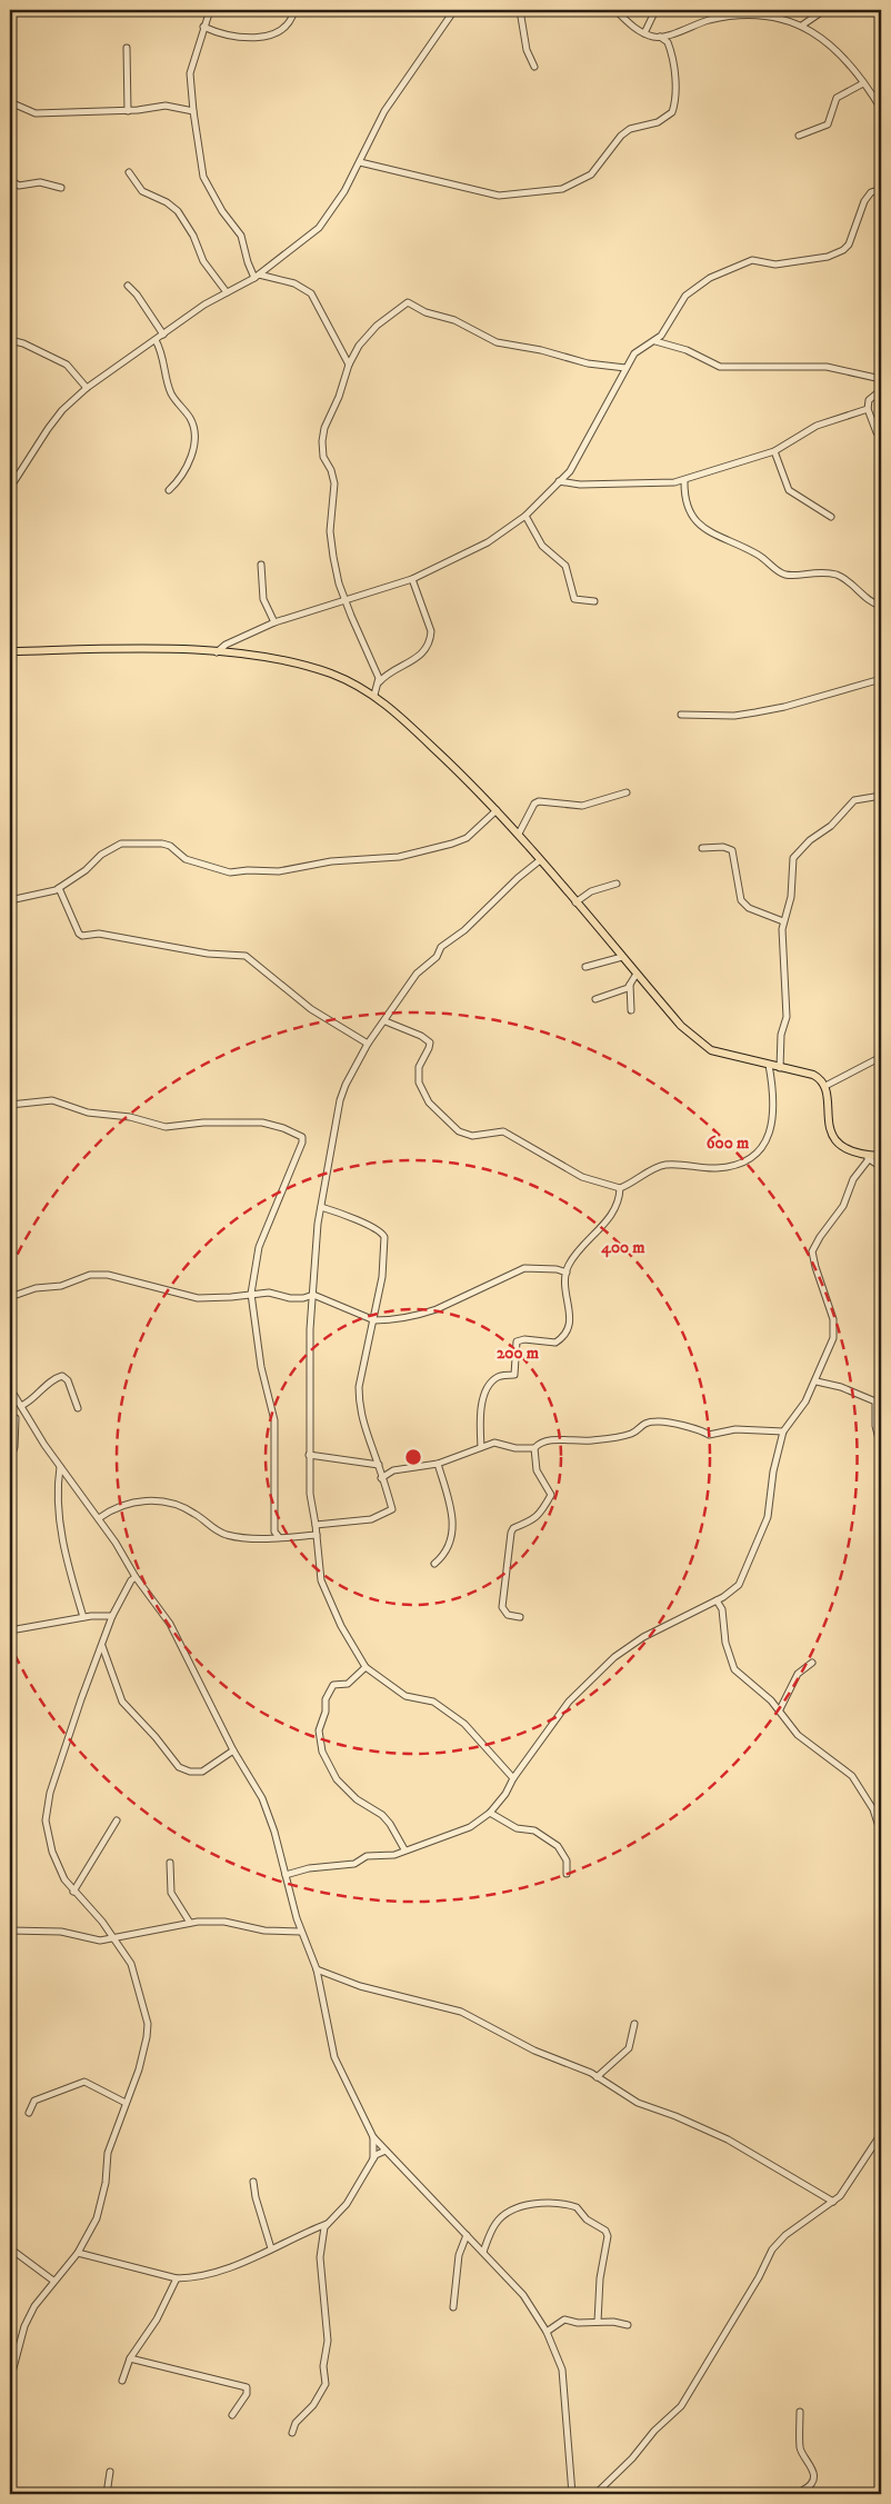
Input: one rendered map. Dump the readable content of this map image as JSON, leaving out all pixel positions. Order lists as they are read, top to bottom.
{
  "rings": ["600 m", "400 m", "200 m"]
}
